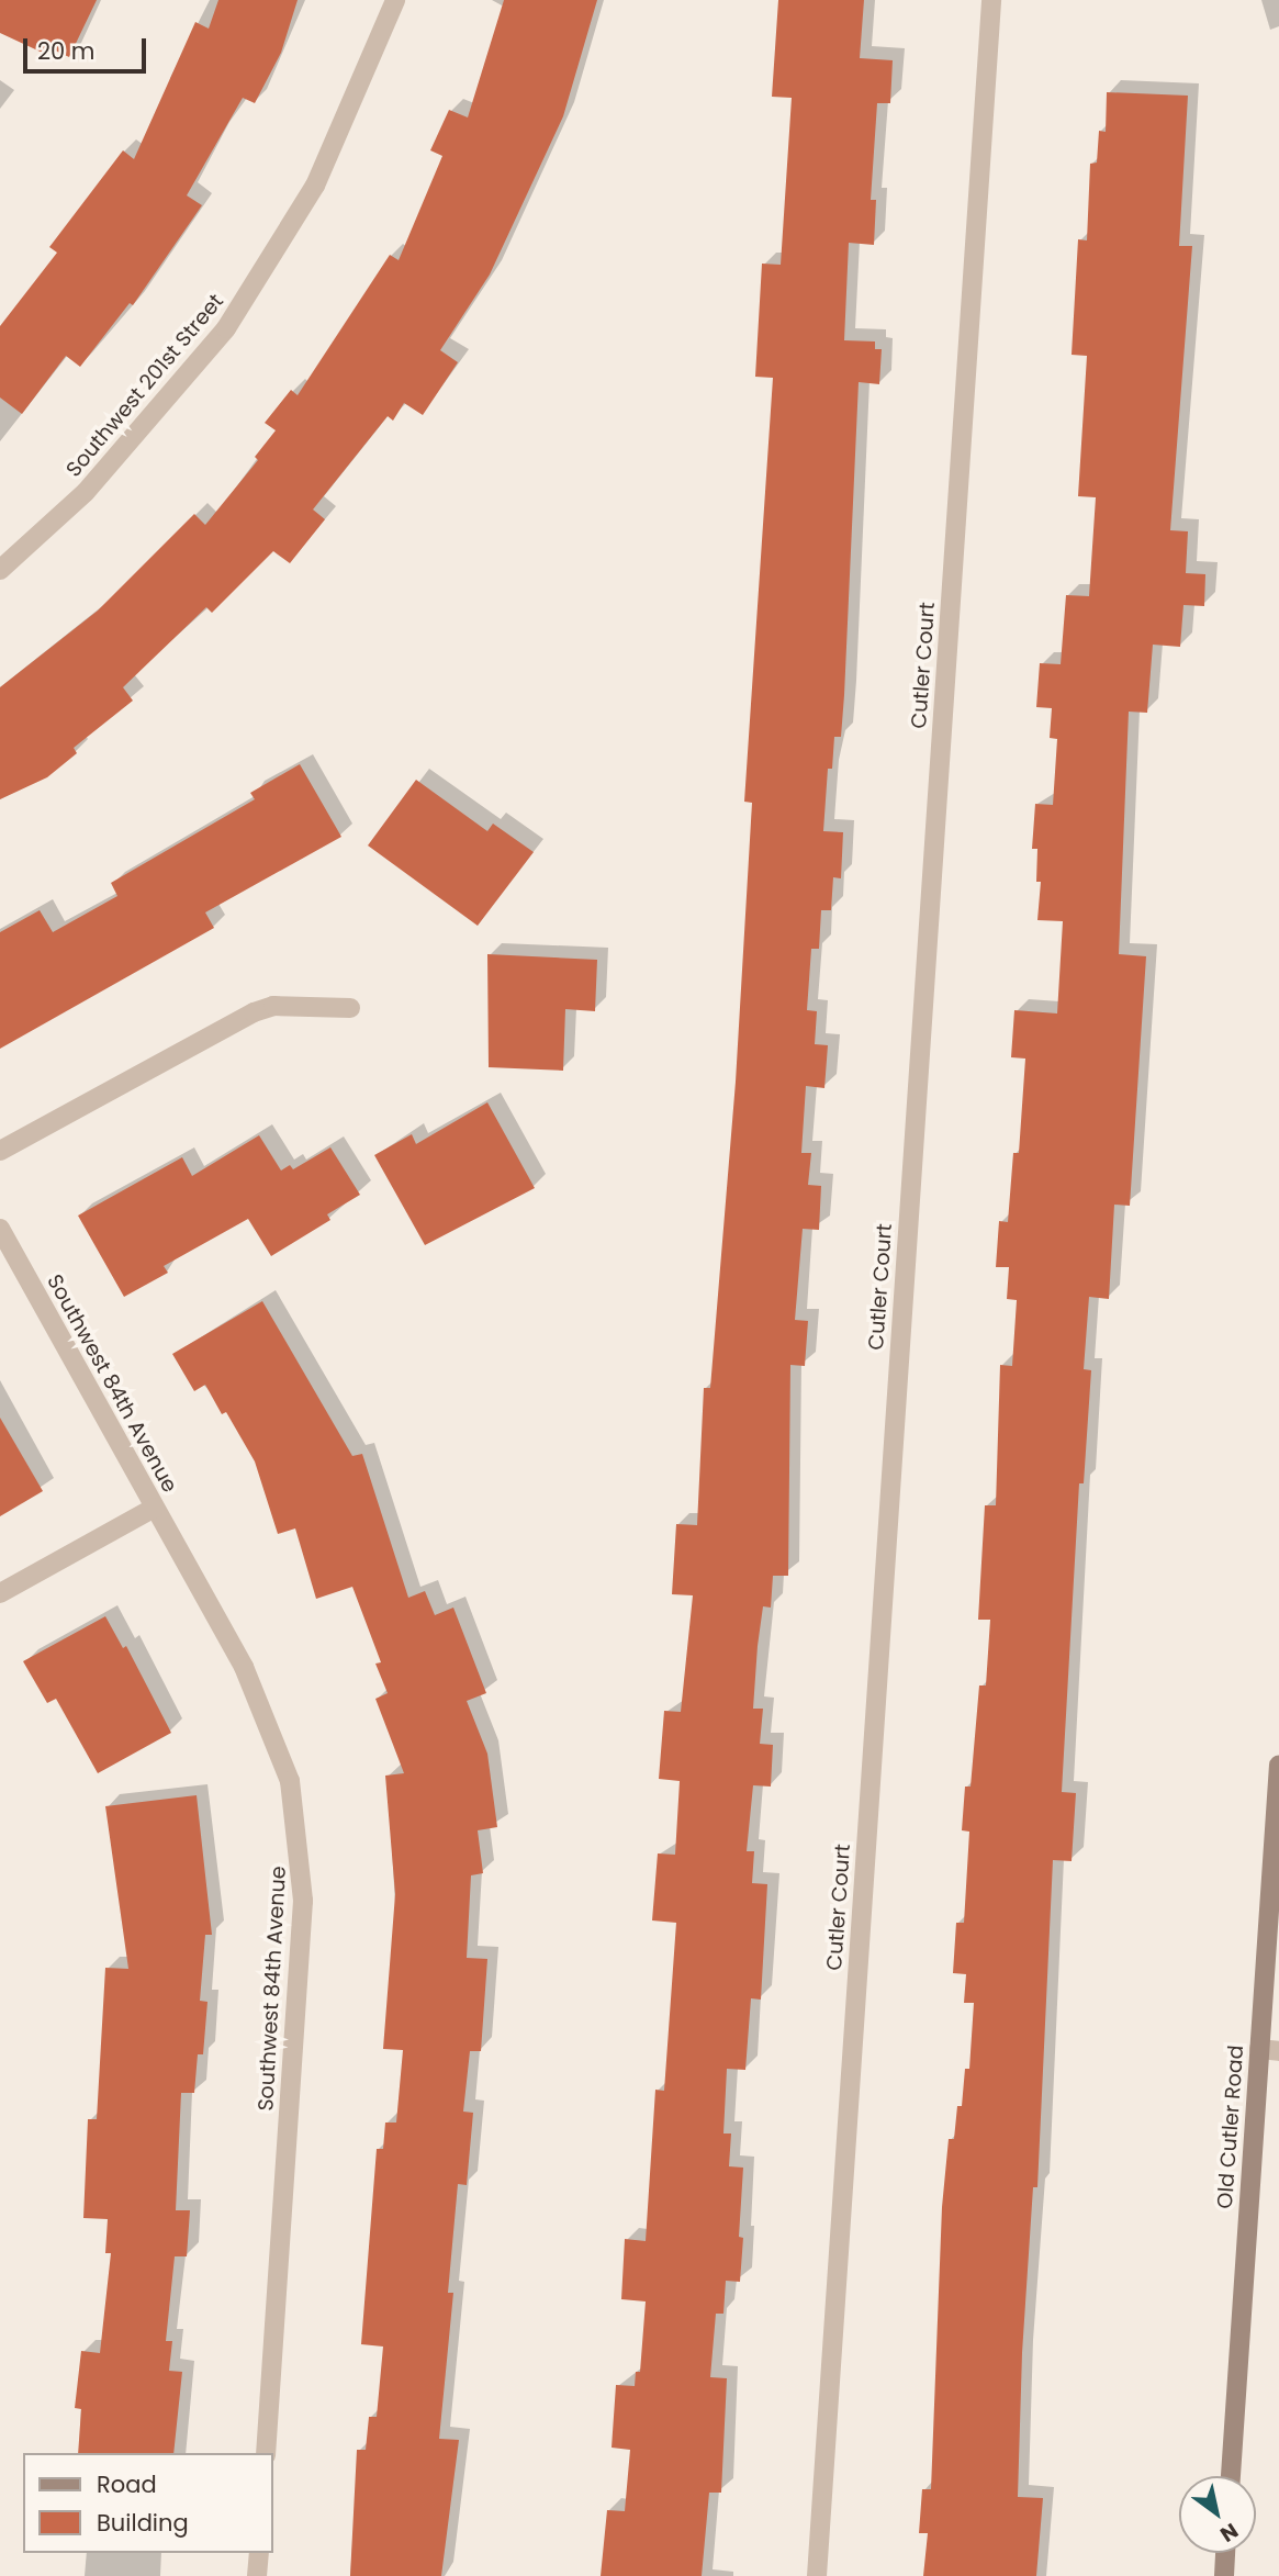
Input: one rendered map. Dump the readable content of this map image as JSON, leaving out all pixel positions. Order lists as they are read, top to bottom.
{
  "streets": {
    "main road": ["Old Cutler Road"],
    "street": ["Southwest 201st Street", "Cutler Court", "Southwest 84th Avenue"]
  },
  "legend": ["Road", "Building"],
  "scale_bar": "20 m",
  "north": "bottom right"
}
